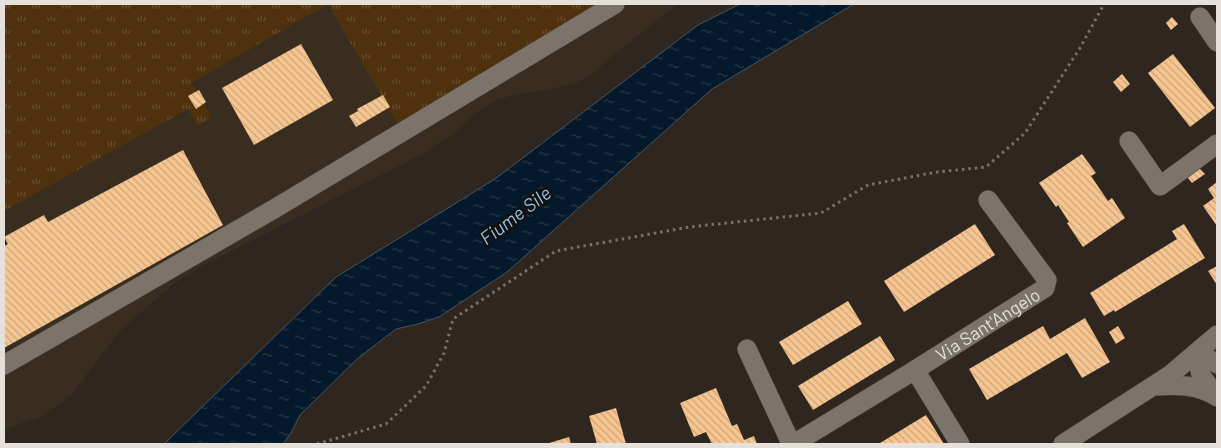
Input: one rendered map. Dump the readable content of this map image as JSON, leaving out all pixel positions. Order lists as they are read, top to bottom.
{
  "streets": {
    "street": ["Via Sant'Angelo"]
  },
  "water": ["Fiume Sile"]
}
